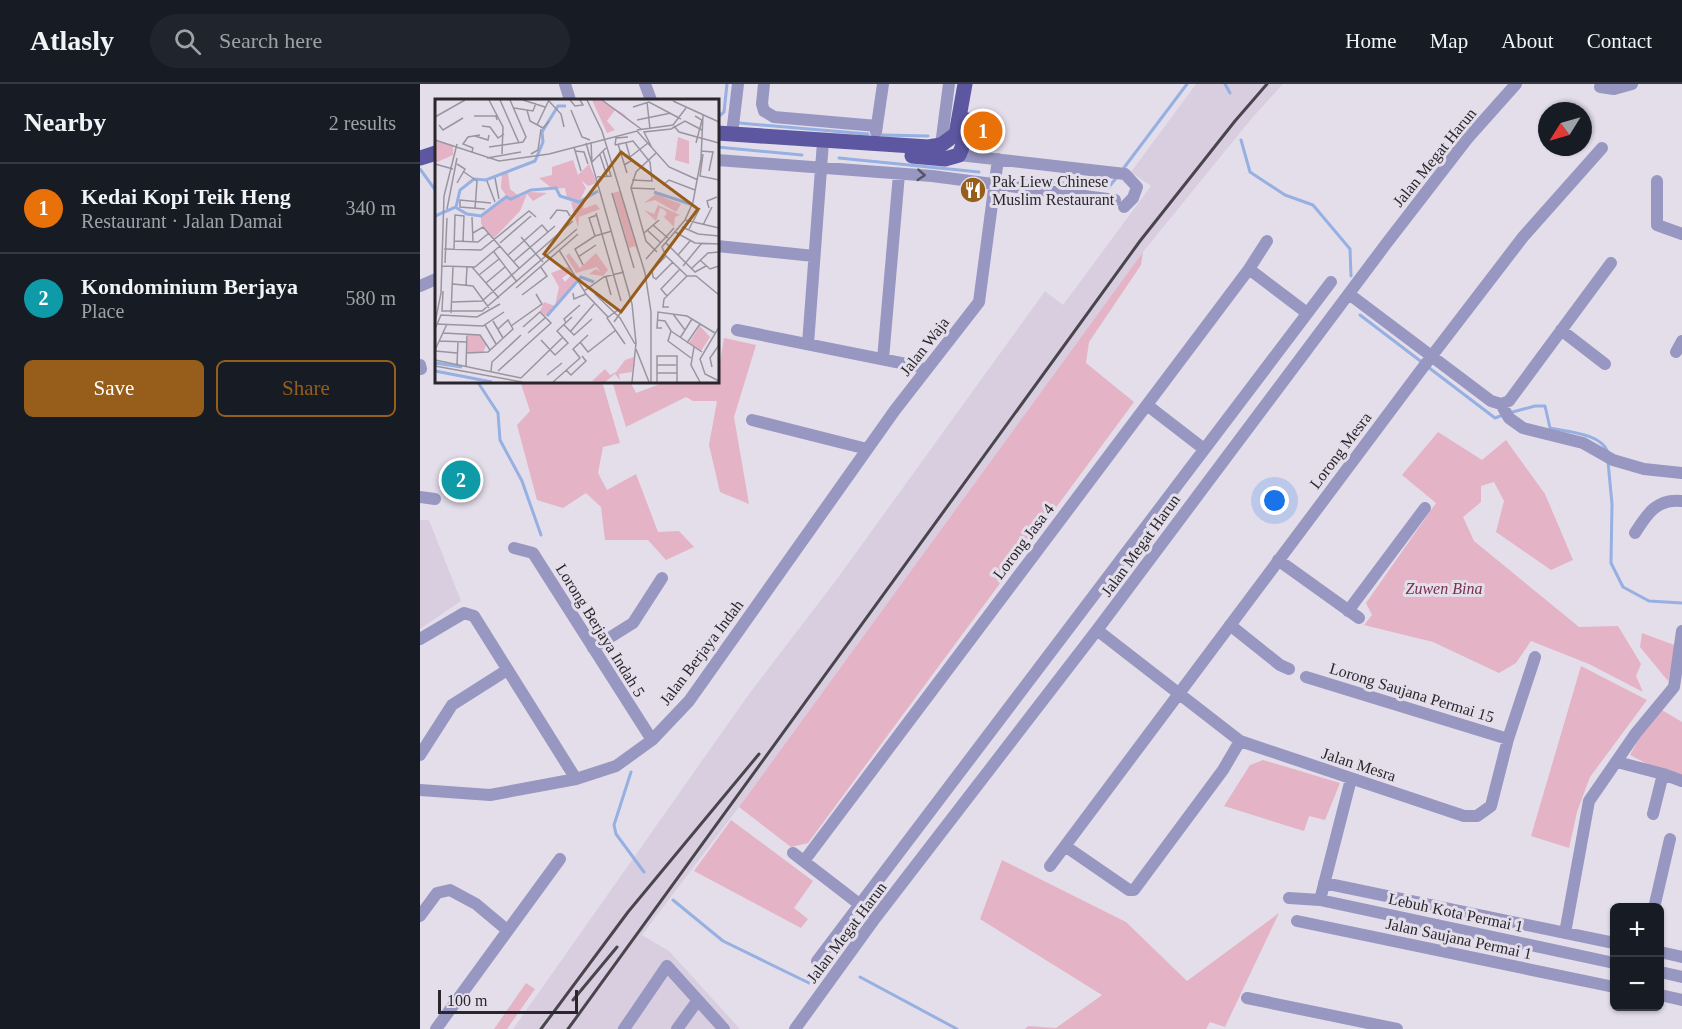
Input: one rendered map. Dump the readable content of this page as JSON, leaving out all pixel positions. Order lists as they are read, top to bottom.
{
  "streets": {
    "street": [
      "Jalan Megat Harun",
      "Jalan Waja",
      "Lorong Mesra",
      "Lorong Jasa 4",
      "Lorong Berjaya Indah 5",
      "Jalan Berjaya Indah",
      "Lorong Saujana Permai 15",
      "Jalan Mesra",
      "Lebuh Kota Permai 1",
      "Jalan Saujana Permai 1"
    ]
  },
  "crossings": [
    ["Jalan Megat Harun", "Lorong Jasa 4"],
    ["Jalan Megat Harun", "Jalan Mesra"],
    ["Jalan Waja", "Jalan Berjaya Indah"],
    ["Lorong Mesra", "Jalan Mesra"],
    ["Lorong Berjaya Indah 5", "Jalan Berjaya Indah"],
    ["Lorong Saujana Permai 15", "Jalan Mesra"]
  ],
  "parks": ["Zuwen Bina"],
  "places": {
    "restaurant": ["Pak Liew Chinese Muslim Restaurant"]
  },
  "scale_bar": "100 m",
  "north": "bottom left",
  "page": {
    "header": "Atlasly",
    "search": "Search here",
    "nav": [
      "Home",
      "Map",
      "About",
      "Contact"
    ],
    "heading": ["Nearby", "2 results"],
    "pins": ["1", "2"],
    "list": [
      {
        "mark": "1",
        "name": "Kedai Kopi Teik Heng",
        "note": "Restaurant · Jalan Damai",
        "value": "340 m"
      },
      {
        "mark": "2",
        "name": "Kondominium Berjaya",
        "note": "Place",
        "value": "580 m"
      }
    ],
    "buttons": ["Save", "Share"],
    "map_buttons": ["+", "−"],
    "scale": "100 m"
  }
}
